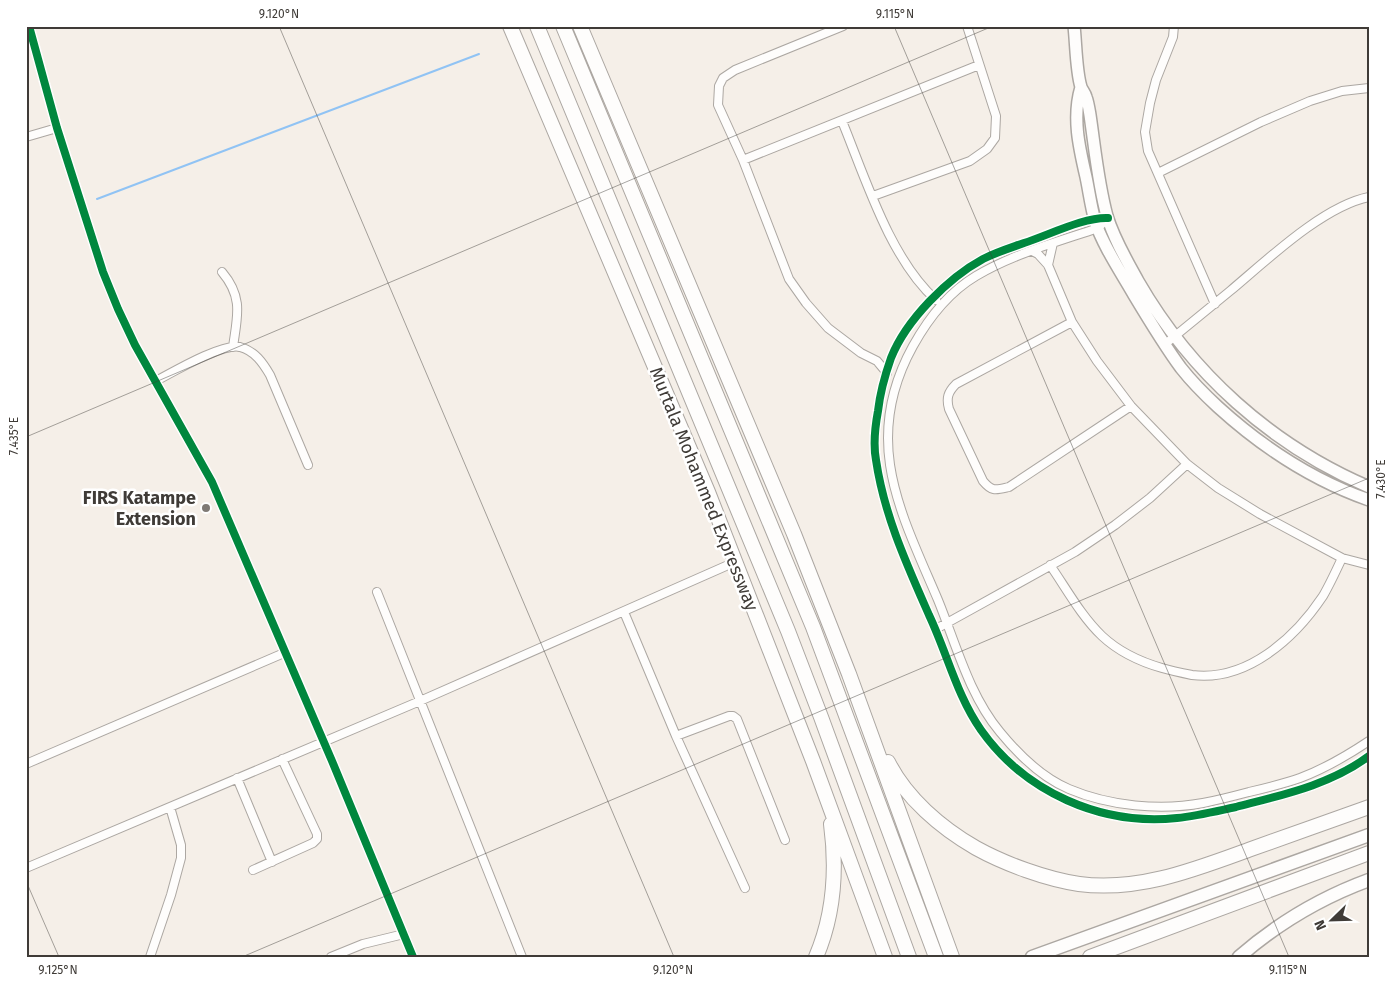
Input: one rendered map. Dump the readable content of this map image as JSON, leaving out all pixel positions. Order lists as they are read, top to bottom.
{
  "streets": {
    "highway": ["Murtala Mohammed Expressway"]
  },
  "places": ["FIRS Katampe Extension"],
  "north": "bottom left",
  "coordinates": [
    "9.120°N",
    "9.115°N",
    "7.435°E",
    "7.430°E",
    "9.125°N"
  ]
}
